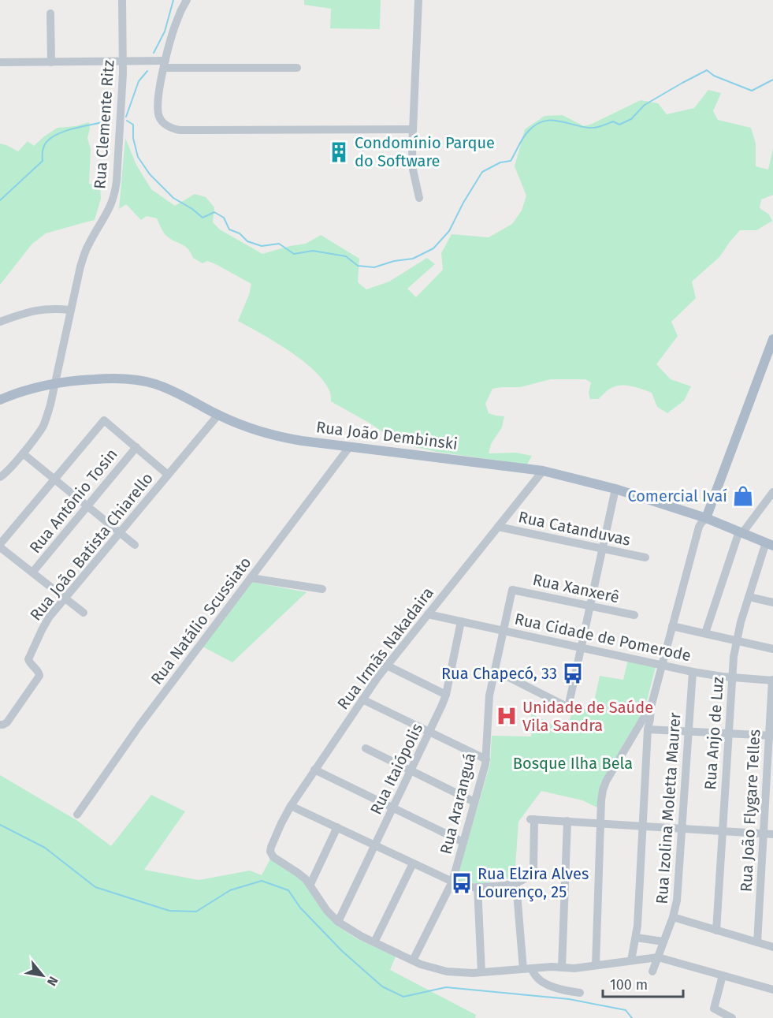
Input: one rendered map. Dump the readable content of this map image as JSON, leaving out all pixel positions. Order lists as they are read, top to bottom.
{
  "streets": {
    "main road": ["Rua João Dembinski"],
    "street": [
      "Rua Clemente Ritz",
      "Rua Antônio Tosin",
      "Rua Catanduvas",
      "Rua João Batista Chiarello",
      "Rua Xanxerê",
      "Rua Natálio Scussiato",
      "Rua Cidade de Pomerode",
      "Rua Irmãs Nakadaira",
      "Rua Anjo de Luz",
      "Rua Itaiópolis",
      "Rua Araranguá",
      "Rua Izolina Moletta Maurer",
      "Rua João Flygare Telles"
    ]
  },
  "crossings": [
    ["Rua Clemente Ritz", "Rua João Dembinski"],
    ["Rua João Dembinski", "Rua João Batista Chiarello"],
    ["Rua João Dembinski", "Rua Natálio Scussiato"],
    ["Rua João Dembinski", "Rua Irmãs Nakadaira"],
    ["Rua João Dembinski", "Rua Anjo de Luz"],
    ["Rua Catanduvas", "Rua Irmãs Nakadaira"],
    ["Rua Xanxerê", "Rua Araranguá"],
    ["Rua Cidade de Pomerode", "Rua Irmãs Nakadaira"],
    ["Rua Cidade de Pomerode", "Rua Anjo de Luz"],
    ["Rua Cidade de Pomerode", "Rua Itaiópolis"],
    ["Rua Cidade de Pomerode", "Rua Araranguá"],
    ["Rua Cidade de Pomerode", "Rua Izolina Moletta Maurer"],
    ["Rua Cidade de Pomerode", "Rua João Flygare Telles"]
  ],
  "parks": ["Bosque Ilha Bela"],
  "places": {
    "building": ["Condomínio Parque do Software"],
    "shop": ["Comercial Ivaí"],
    "bus stop": ["Rua Chapecó, 33", "Rua Elzira Alves Lourenço, 25"],
    "hospital": ["Unidade de Saúde Vila Sandra"]
  },
  "scale_bar": "100 m",
  "north": "bottom right"
}
